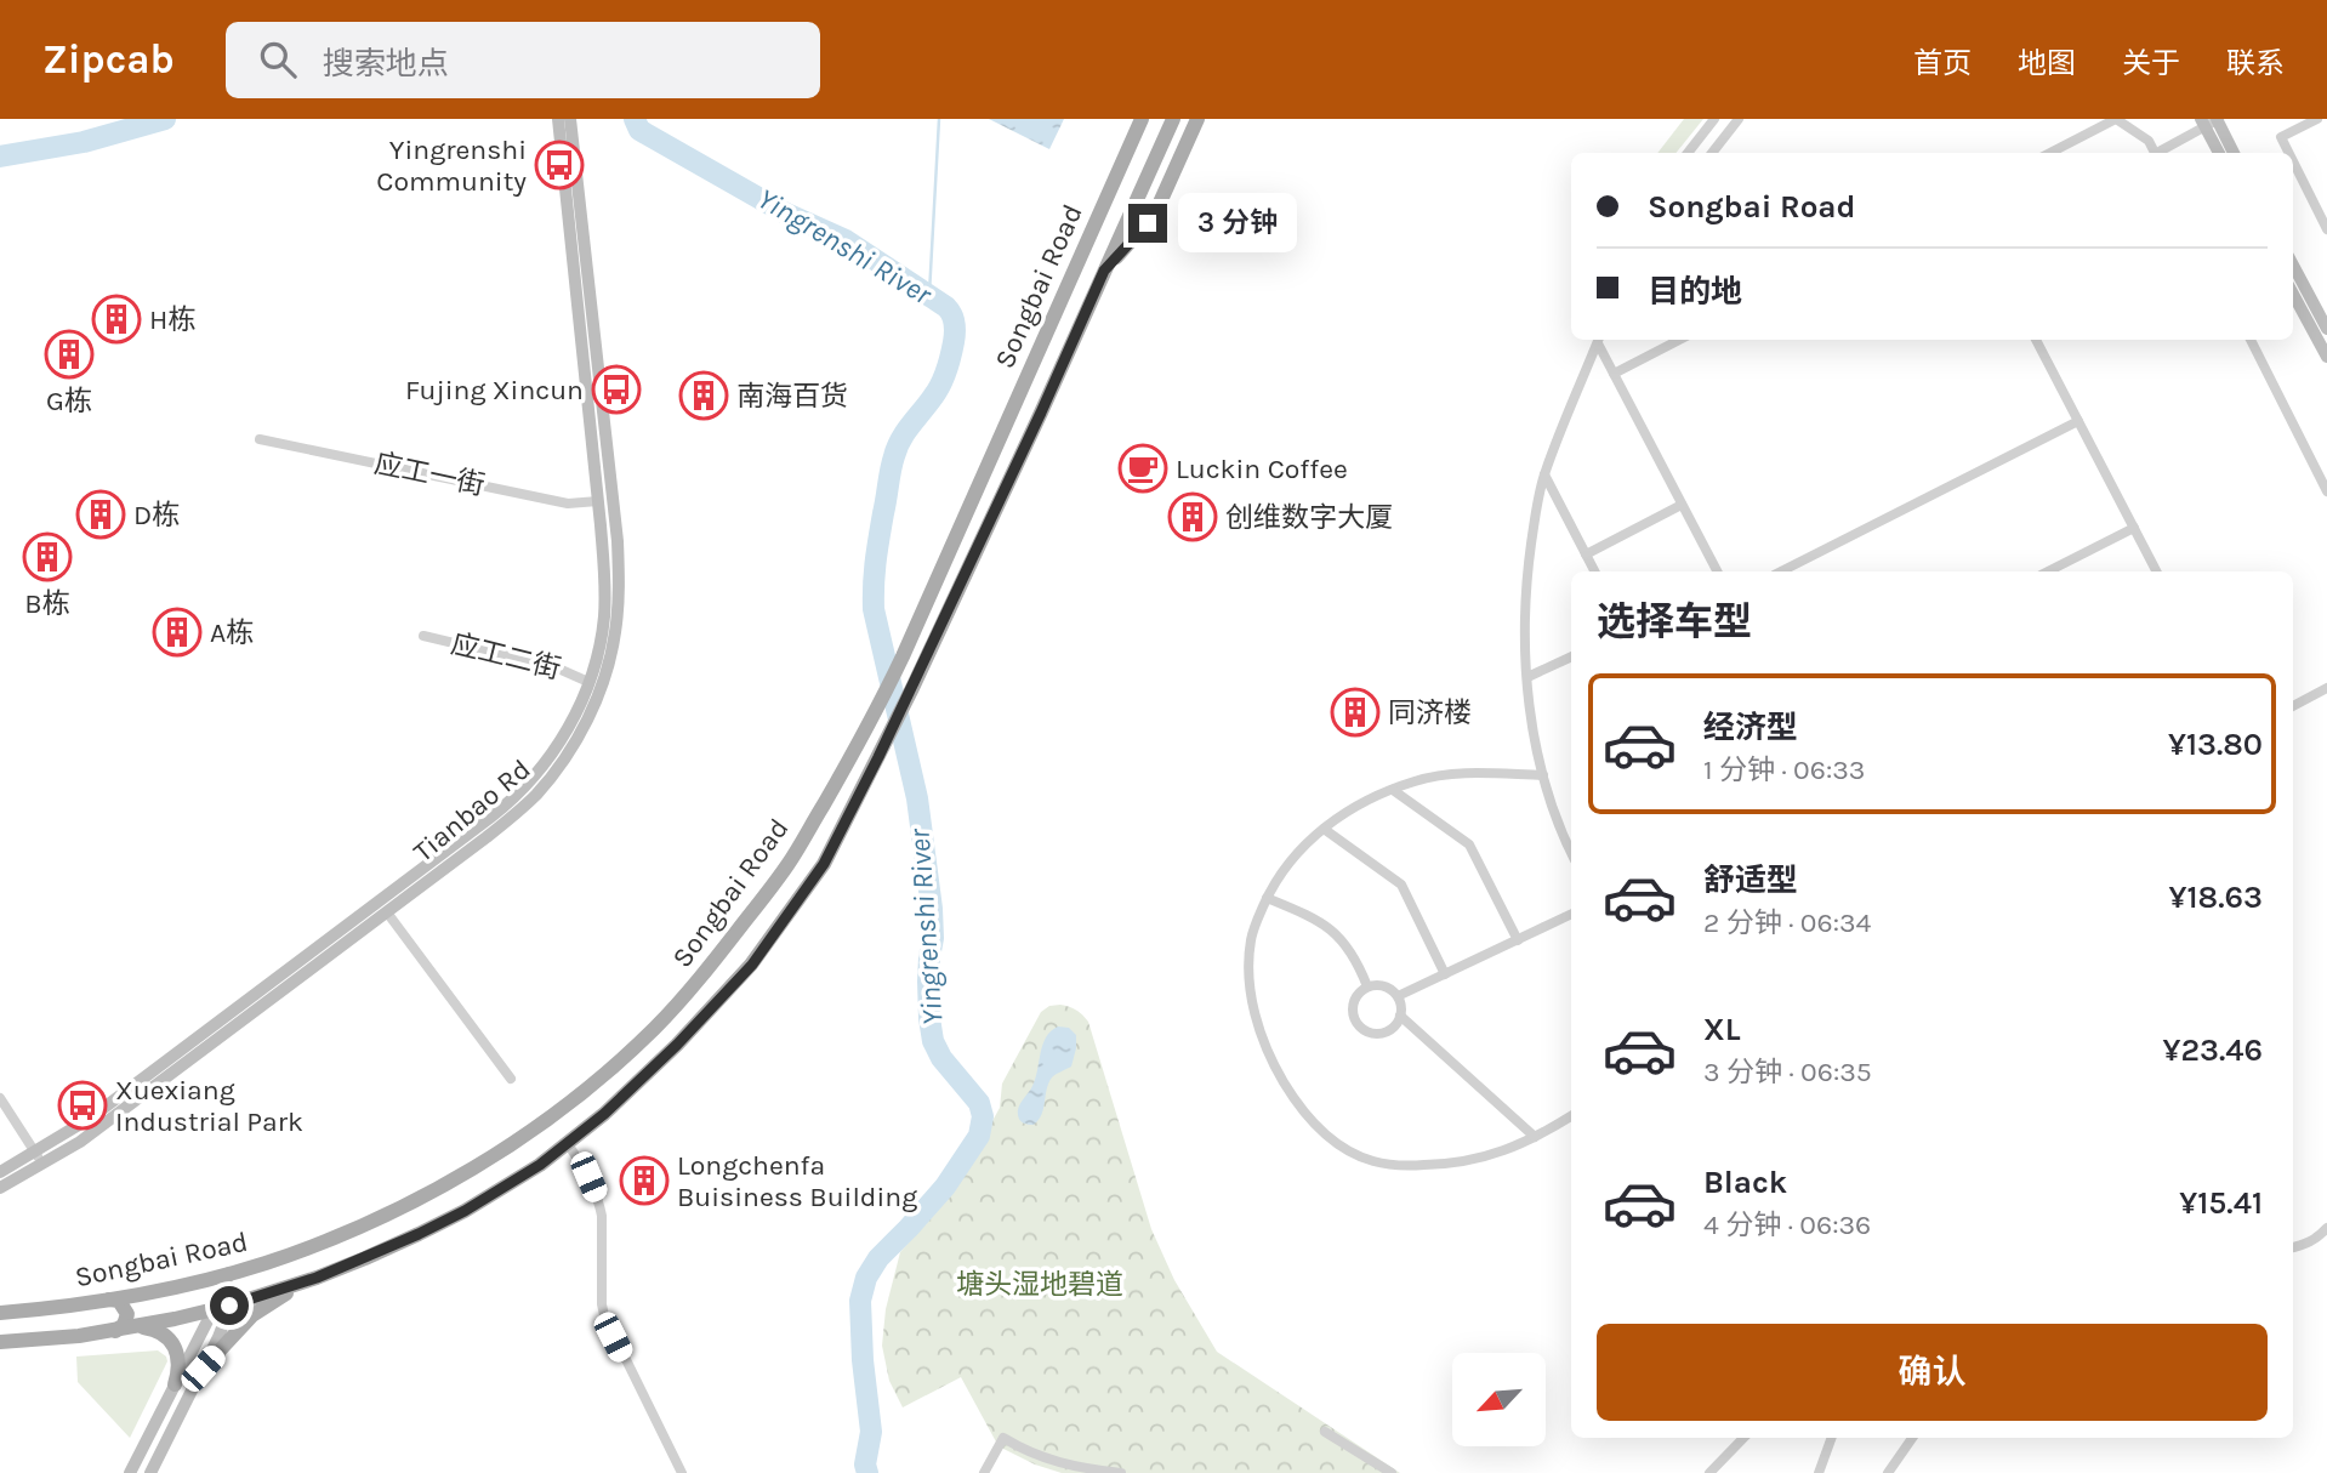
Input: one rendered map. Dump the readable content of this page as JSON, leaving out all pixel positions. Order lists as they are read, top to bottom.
{
  "streets": {
    "main road": ["Songbai Road"],
    "street": ["应工一街", "应工二街", "Tianbao Rd"]
  },
  "crossings": [
    ["应工一街", "Tianbao Rd"],
    ["应工二街", "Tianbao Rd"]
  ],
  "water": ["Yingrenshi River"],
  "parks": ["塘头湿地碧道"],
  "places": {
    "bus stop": ["Yingrenshi Community", "Fujing Xincun", "Xuexiang Industrial Park"],
    "building": [
      "H栋",
      "G栋",
      "南海百货",
      "D栋",
      "创维数字大厦",
      "B栋",
      "A栋",
      "同济楼",
      "Longchenfa Buisiness Building"
    ],
    "cafe": ["Luckin Coffee"]
  },
  "north": "bottom left",
  "page": {
    "header": "Zipcab",
    "search": "搜索地点",
    "nav": [
      "首页",
      "地图",
      "关于",
      "联系"
    ],
    "banner": ["Songbai Road", "目的地"],
    "bubble": "3 分钟",
    "heading": "选择车型",
    "list": [
      {
        "name": "经济型",
        "note": "1 分钟 · 06:33",
        "value": "¥13.80"
      },
      {
        "name": "舒适型",
        "note": "2 分钟 · 06:34",
        "value": "¥18.63"
      },
      {
        "name": "XL",
        "note": "3 分钟 · 06:35",
        "value": "¥23.46"
      },
      {
        "name": "Black",
        "note": "4 分钟 · 06:36",
        "value": "¥15.41"
      }
    ],
    "buttons": "确认"
  }
}
